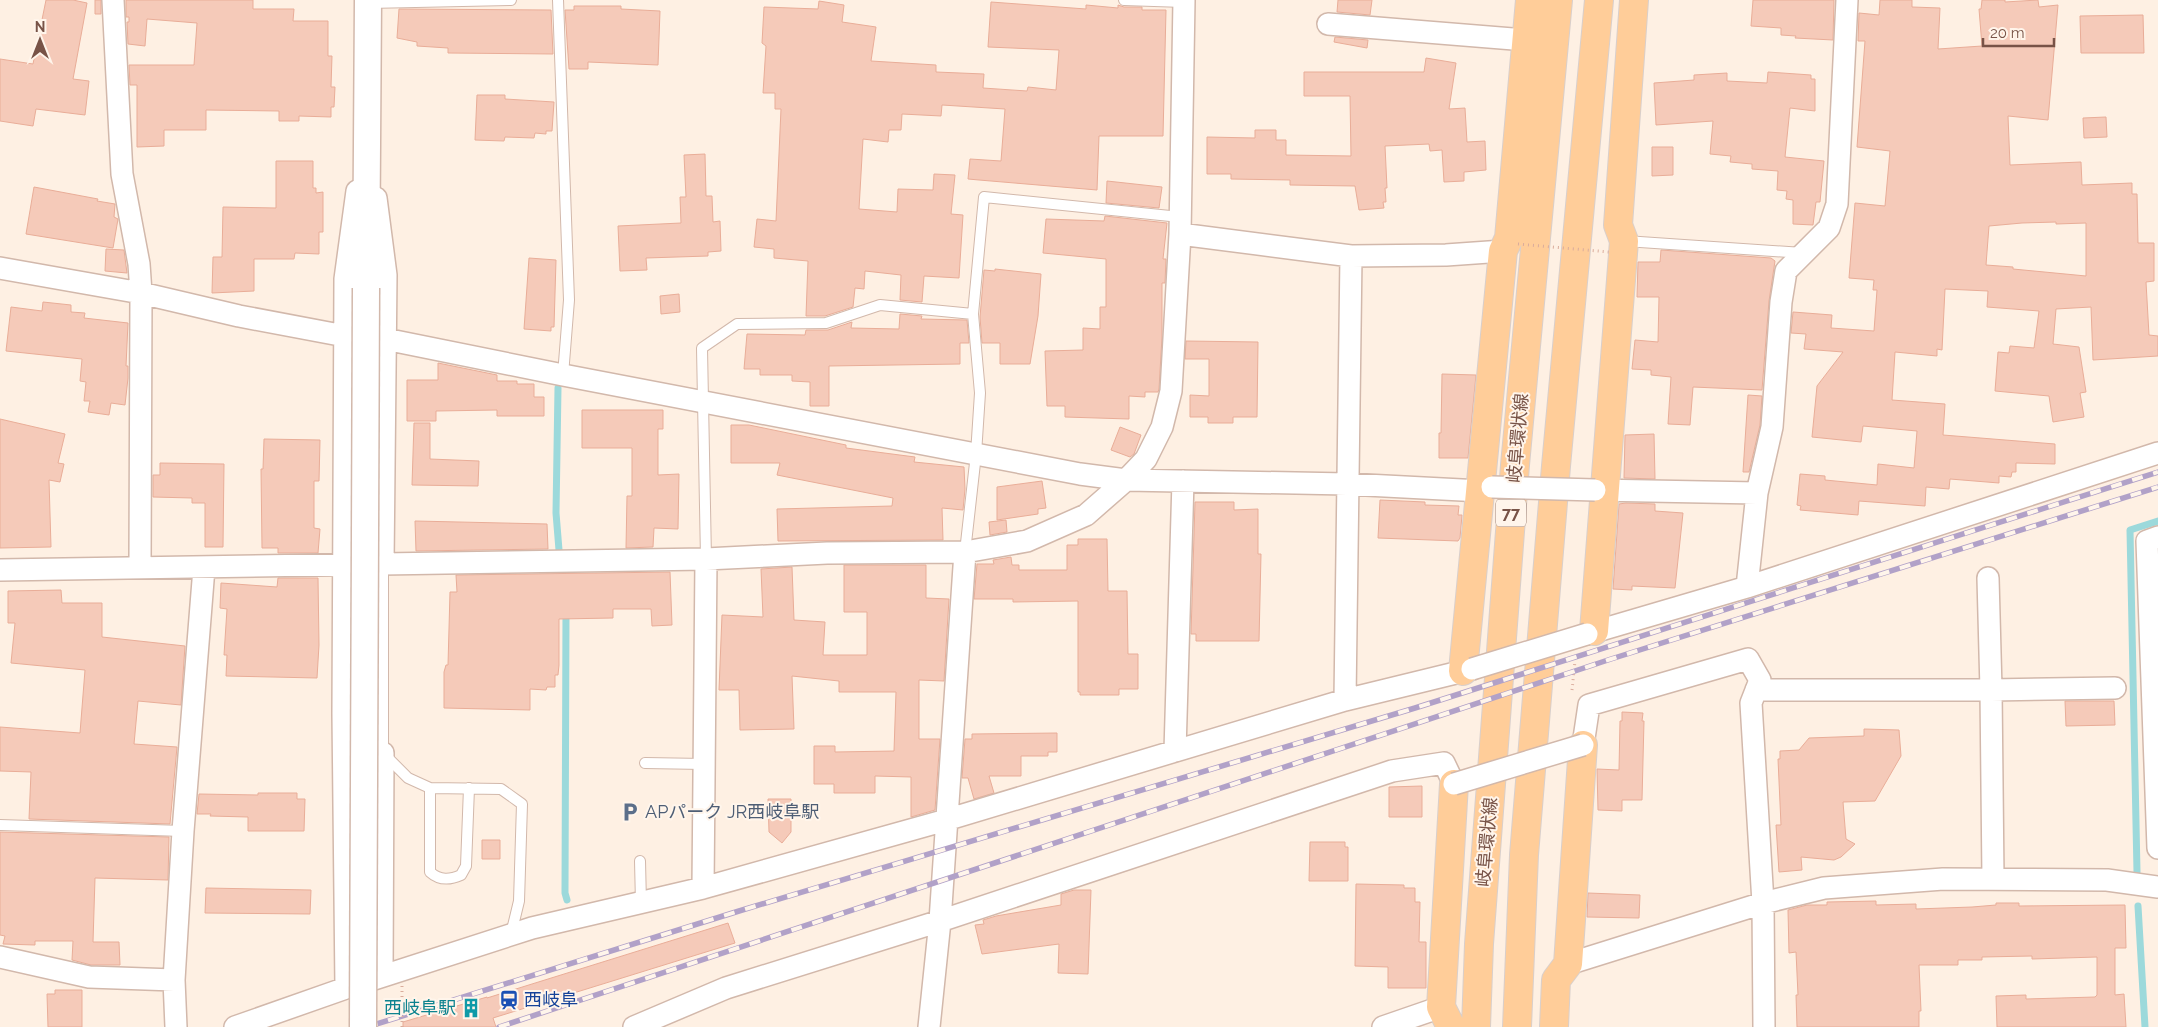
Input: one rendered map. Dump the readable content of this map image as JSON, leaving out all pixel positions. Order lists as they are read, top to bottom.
{
  "streets": {
    "main road": ["岐阜環状線", "77"]
  },
  "places": {
    "parking": ["APパーク JR西岐阜駅"],
    "station": ["西岐阜"],
    "building": ["西岐阜駅"]
  },
  "scale_bar": "20 m",
  "north": "top"
}
